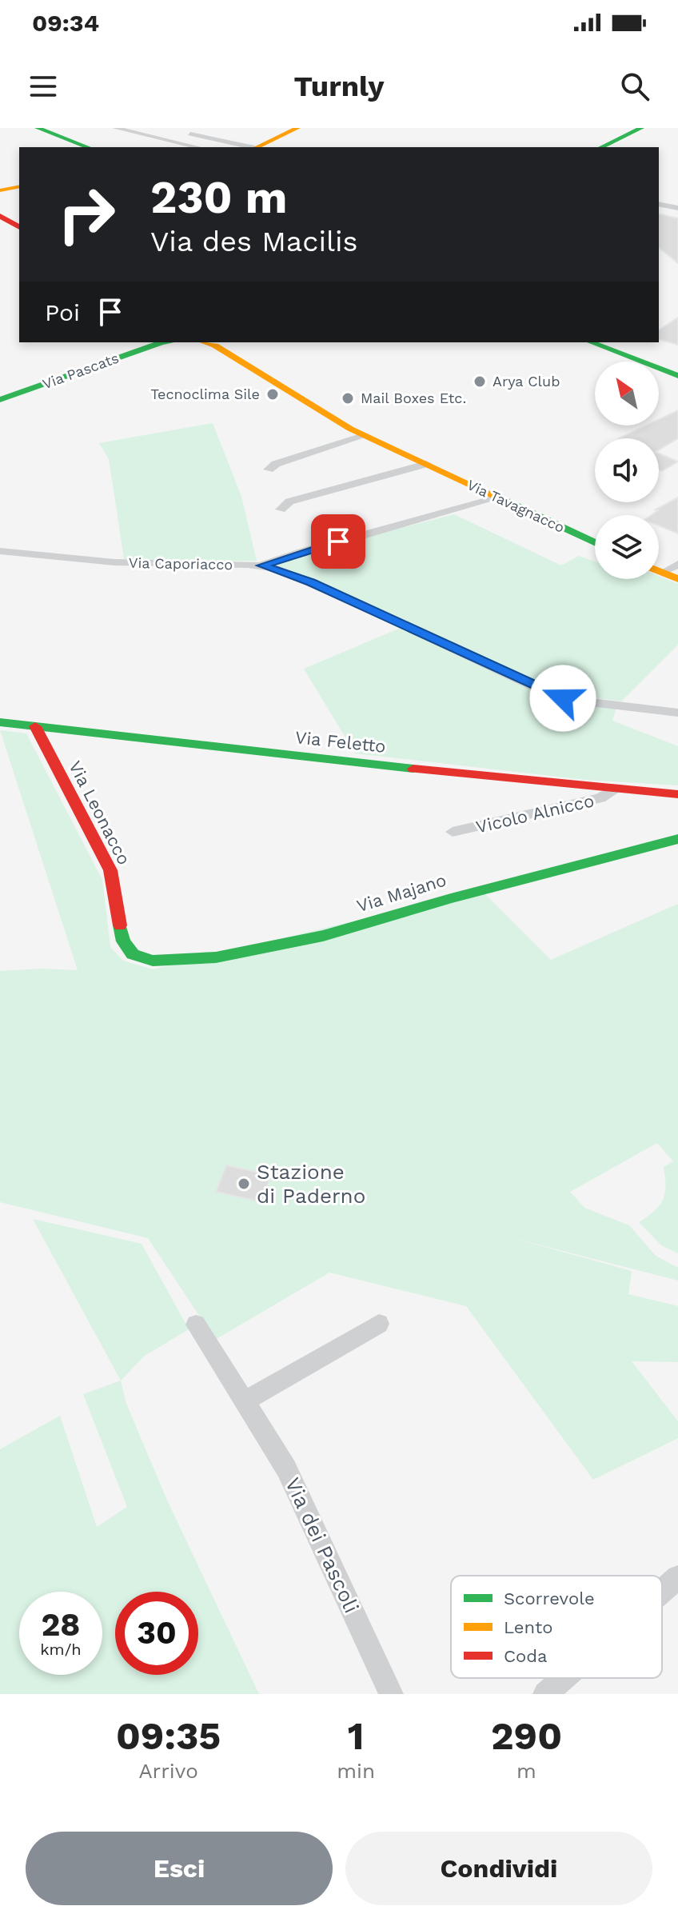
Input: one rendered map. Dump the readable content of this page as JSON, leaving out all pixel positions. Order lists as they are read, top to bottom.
{
  "streets": {
    "street": [
      "Via Pascats",
      "Via Tavagnacco",
      "Via Caporiacco",
      "Via Feletto",
      "Via Leonacco",
      "Vicolo Alnicco",
      "Via Majano",
      "Via dei Pascoli"
    ]
  },
  "crossings": [
    ["Via Feletto", "Via Leonacco"],
    ["Via Feletto", "Vicolo Alnicco"],
    ["Via Leonacco", "Via Majano"]
  ],
  "places": [
    "Arya Club",
    "Tecnoclima Sile",
    "Mail Boxes Etc.",
    "Stazione di Paderno"
  ],
  "legend": ["Scorrevole", "Lento", "Coda"],
  "north": "top left",
  "page": {
    "status": "09:34",
    "header": "Turnly",
    "turn": ["230 m", "Via des Macilis"],
    "then": "Poi",
    "speed": "28 km/h",
    "limit": "30",
    "eta": [
      "09:35",
      "Arrivo",
      "1",
      "min",
      "290",
      "m"
    ],
    "buttons": ["Esci", "Condividi"]
  }
}
